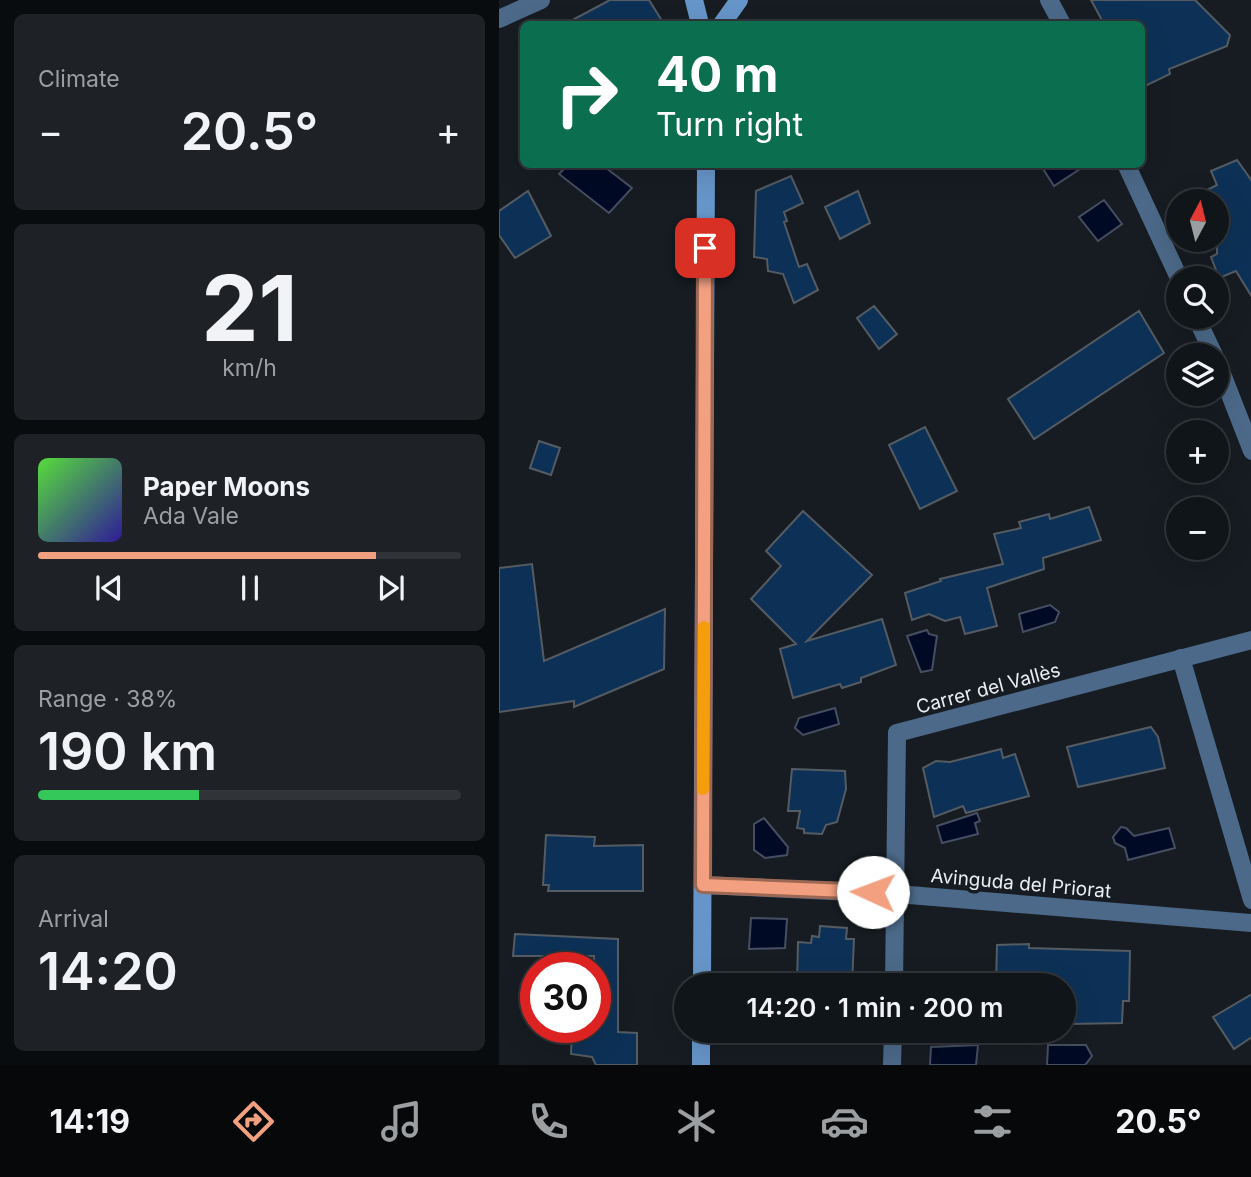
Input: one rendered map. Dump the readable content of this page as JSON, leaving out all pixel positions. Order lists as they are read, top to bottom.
{
  "streets": {
    "street": ["Carrer del Vallès", "Avinguda del Priorat"]
  },
  "crossings": [
    ["Carrer del Vallès", "Avinguda del Priorat"]
  ],
  "north": "top",
  "page": {
    "tile": [
      "Climate",
      ["21", "km/h"],
      ["Range · 38%", "190 km"],
      ["Arrival", "14:20"]
    ],
    "turn": ["40 m", "Turn right"],
    "heat": ["−", "20.5°", "+"],
    "map_buttons": ["+", "−"],
    "song": ["Paper Moons", "Ada Vale"],
    "limit": "30",
    "trip": "14:20 · 1 min · 200 m",
    "tabs": ["14:19", "20.5°"]
  }
}
